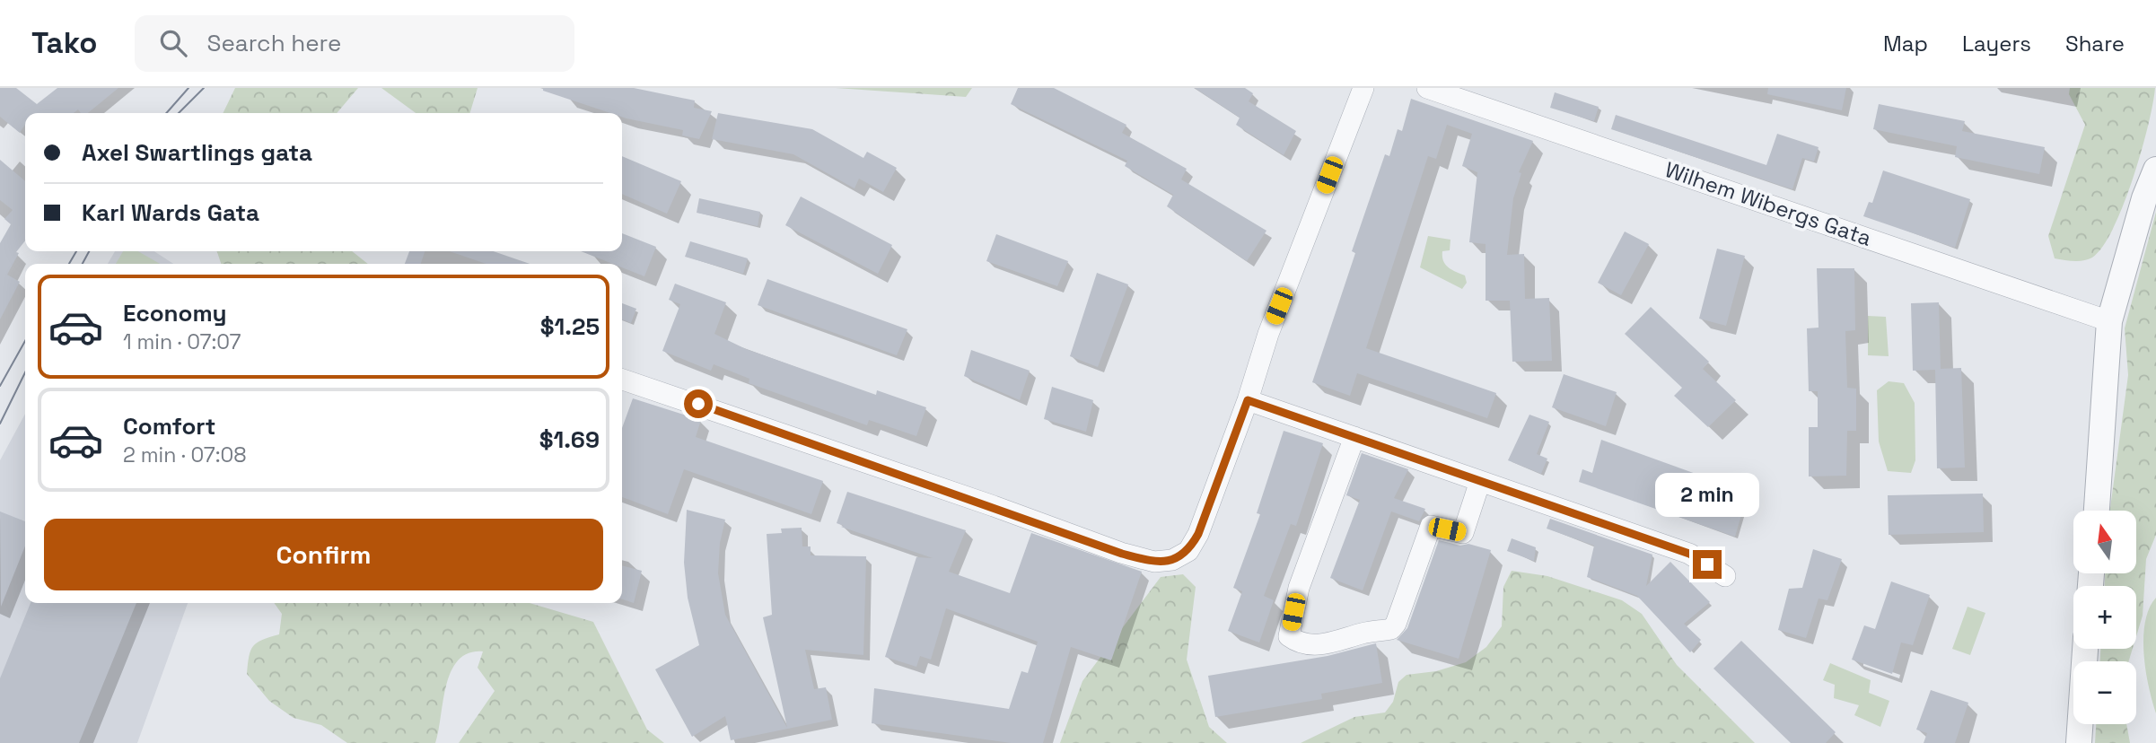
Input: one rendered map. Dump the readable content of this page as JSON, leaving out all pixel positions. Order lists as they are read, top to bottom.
{
  "streets": {
    "street": ["Wilhem Wibergs Gata"]
  },
  "north": "top",
  "page": {
    "header": "Tako",
    "search": "Search here",
    "nav": ["Map", "Layers", "Share"],
    "banner": ["Axel Swartlings gata", "Karl Wards Gata"],
    "list": [
      {
        "name": "Economy",
        "note": "1 min · 07:07",
        "value": "$1.25"
      },
      {
        "name": "Comfort",
        "note": "2 min · 07:08",
        "value": "$1.69"
      }
    ],
    "bubble": "2 min",
    "buttons": "Confirm",
    "map_buttons": ["+", "−"]
  }
}
